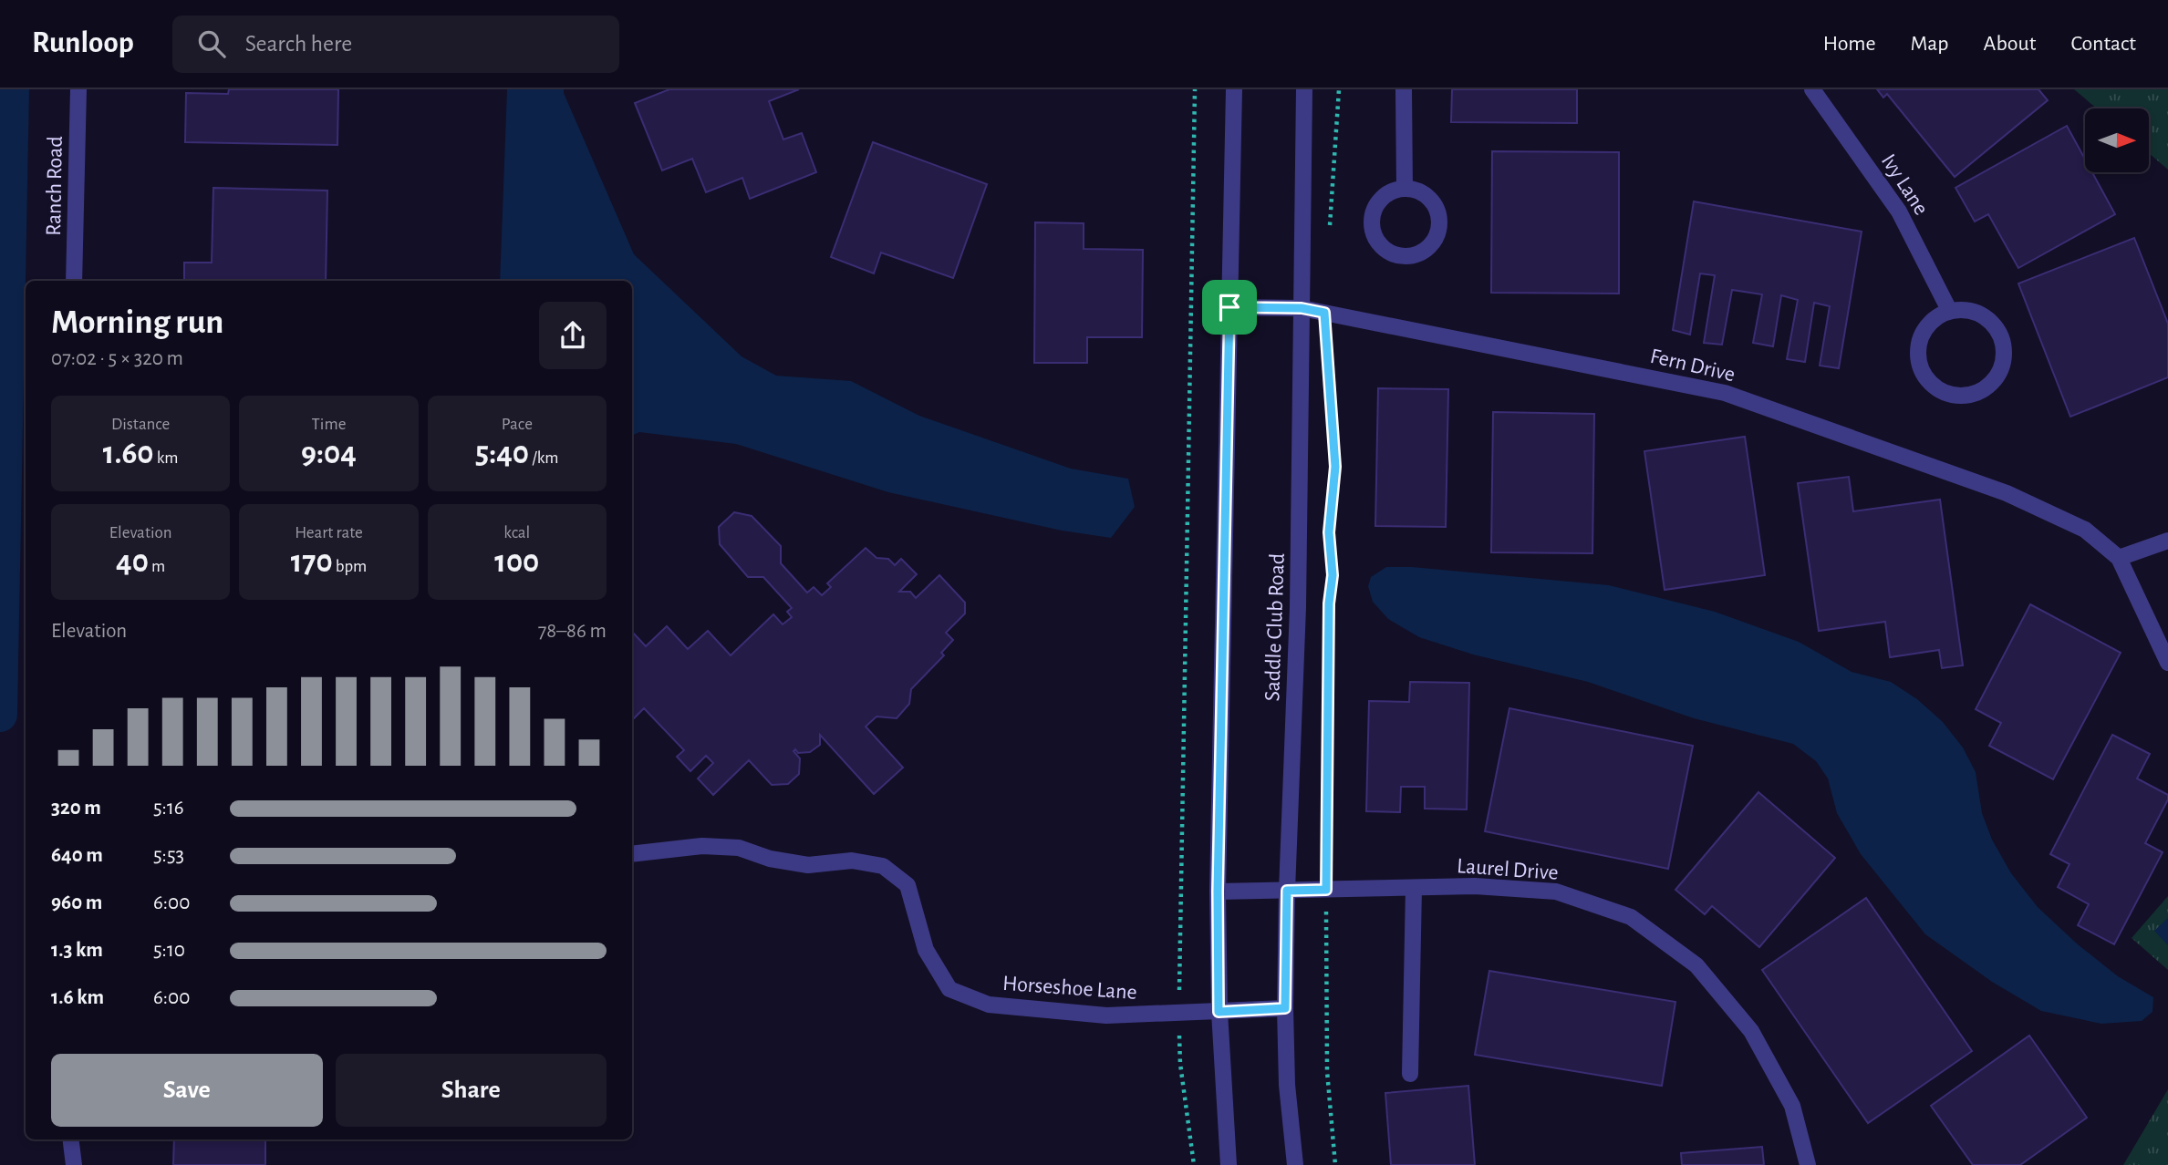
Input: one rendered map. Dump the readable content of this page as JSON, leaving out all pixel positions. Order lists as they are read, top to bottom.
{
  "streets": {
    "street": [
      "Ivy Lane",
      "Ranch Road",
      "Fern Drive",
      "Saddle Club Road",
      "Laurel Drive",
      "Horseshoe Lane"
    ]
  },
  "crossings": [
    ["Fern Drive", "Saddle Club Road"],
    ["Saddle Club Road", "Laurel Drive"],
    ["Saddle Club Road", "Horseshoe Lane"]
  ],
  "north": "right",
  "page": {
    "header": "Runloop",
    "search": "Search here",
    "nav": [
      "Home",
      "Map",
      "About",
      "Contact"
    ],
    "heading": ["Morning run", "07:02 · 5 × 320 m"],
    "stats": [
      ["Distance", "1.60 km"],
      ["Time", "9:04"],
      ["Pace", "5:40 /km"],
      ["Elevation", "40 m"],
      ["Heart rate", "170 bpm"],
      ["kcal", "100"]
    ],
    "chart": ["Elevation", "78–86 m"],
    "list": [
      {
        "name": "320 m",
        "note": "5:16"
      },
      {
        "name": "640 m",
        "note": "5:53"
      },
      {
        "name": "960 m",
        "note": "6:00"
      },
      {
        "name": "1.3 km",
        "note": "5:10"
      },
      {
        "name": "1.6 km",
        "note": "6:00"
      }
    ],
    "buttons": ["Save", "Share"]
  }
}
